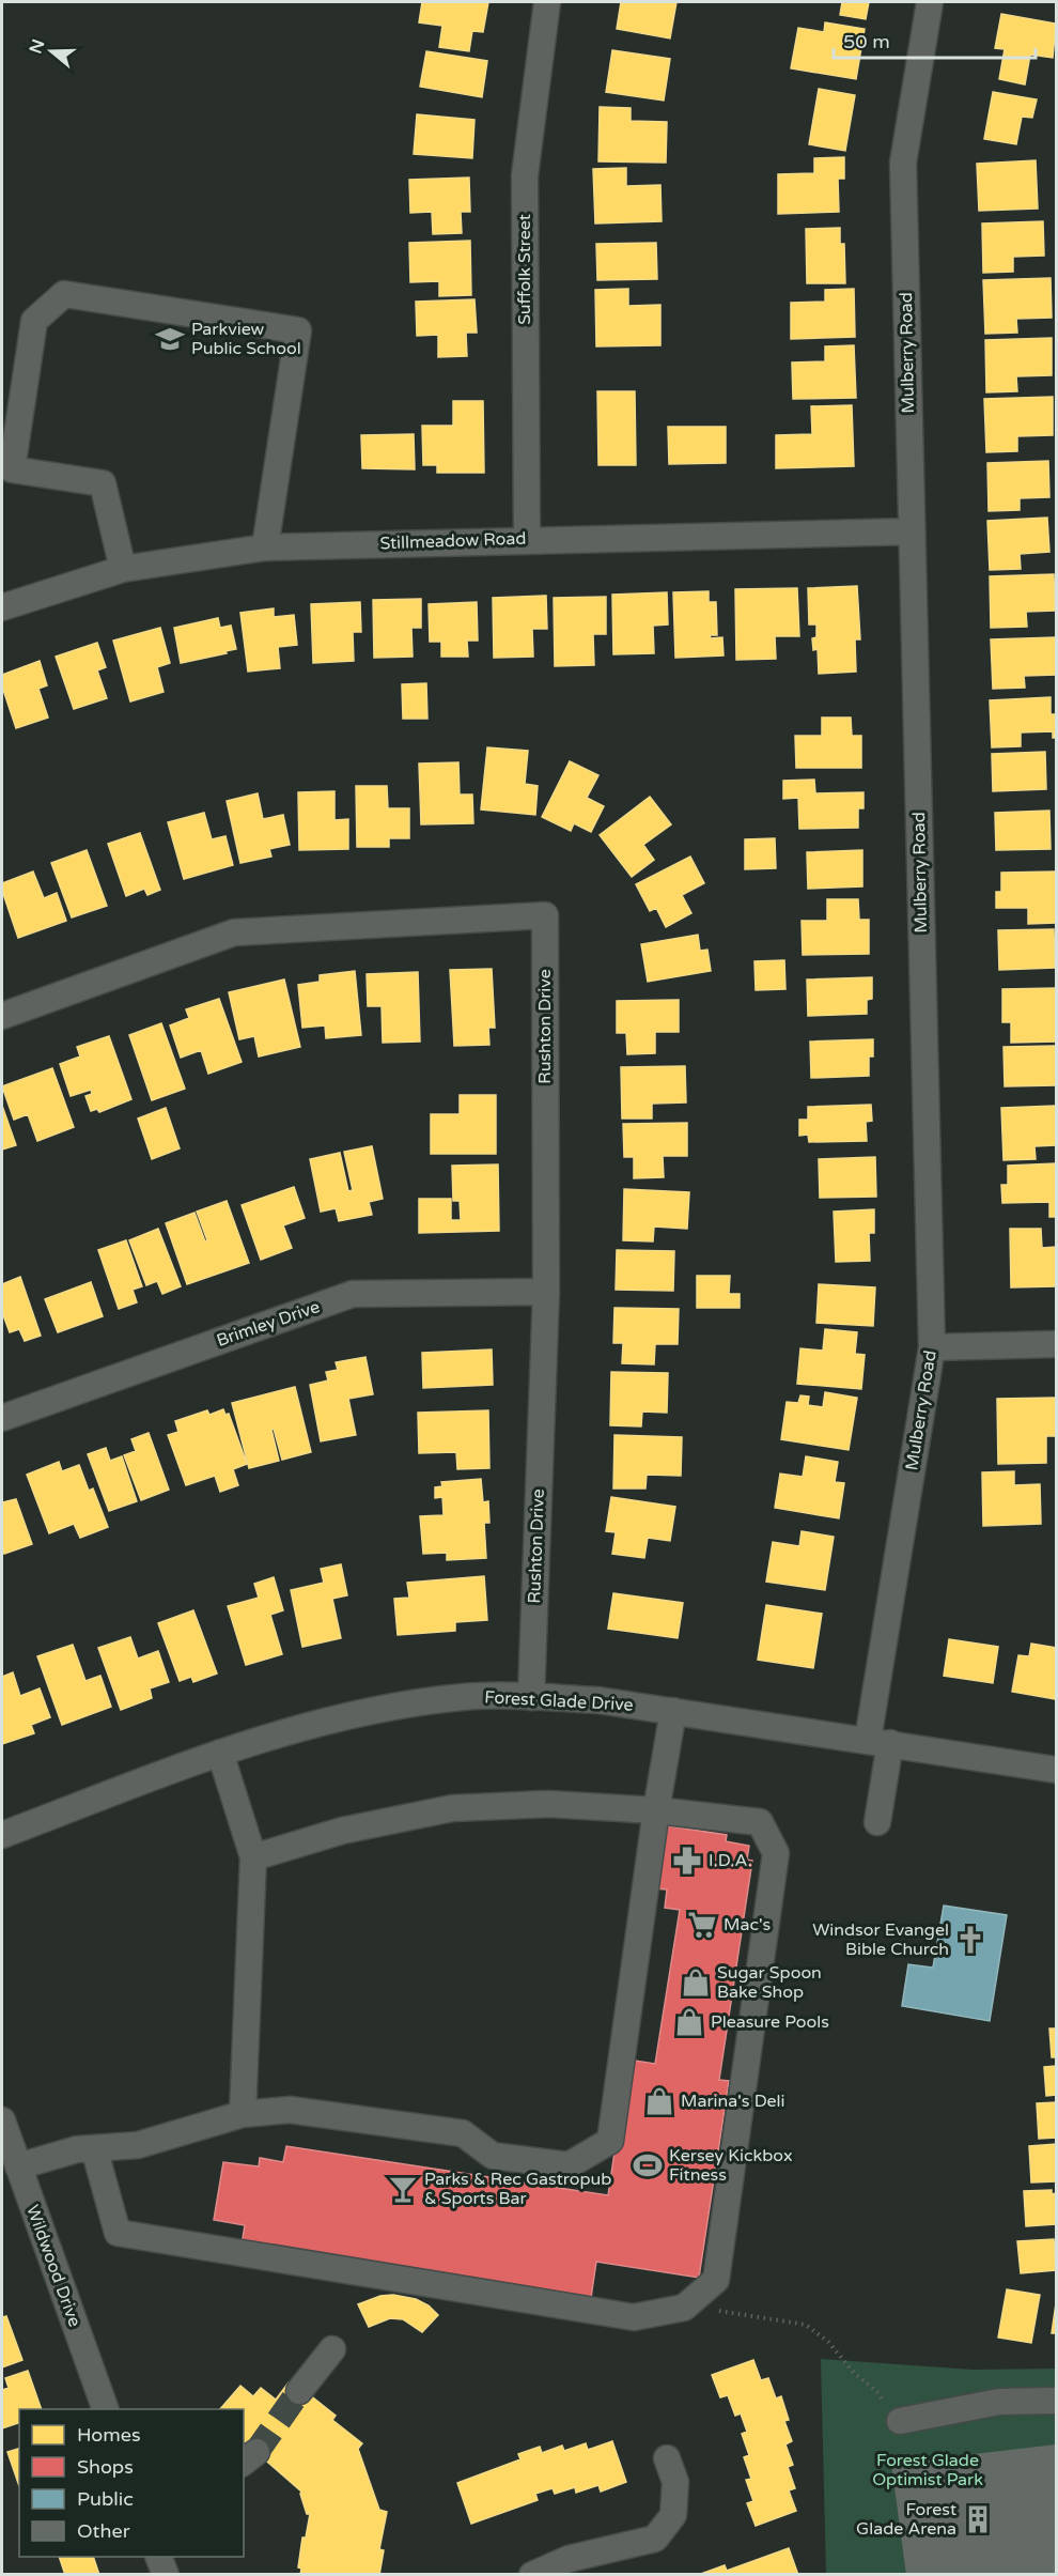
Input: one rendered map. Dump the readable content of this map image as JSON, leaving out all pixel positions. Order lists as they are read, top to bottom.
{
  "streets": {
    "street": [
      "Suffolk Street",
      "Mulberry Road",
      "Stillmeadow Road",
      "Rushton Drive",
      "Brimley Drive",
      "Forest Glade Drive",
      "Wildwood Drive"
    ]
  },
  "crossings": [
    ["Suffolk Street", "Stillmeadow Road"],
    ["Mulberry Road", "Stillmeadow Road"],
    ["Mulberry Road", "Forest Glade Drive"],
    ["Rushton Drive", "Brimley Drive"],
    ["Rushton Drive", "Forest Glade Drive"]
  ],
  "parks": ["Forest Glade Optimist Park"],
  "places": {
    "school or university": ["Parkview Public School"],
    "pharmacy": ["I.D.A."],
    "supermarket": ["Mac's"],
    "church": ["Windsor Evangel Bible Church"],
    "shop": ["Sugar Spoon Bake Shop", "Pleasure Pools", "Marina's Deli"],
    "sports": ["Kersey Kickbox Fitness"],
    "bar": ["Parks & Rec Gastropub & Sports Bar"],
    "building": ["Forest Glade Arena"]
  },
  "legend": [
    "Homes",
    "Shops",
    "Public",
    "Other"
  ],
  "scale_bar": "50 m",
  "north": "left"
}
